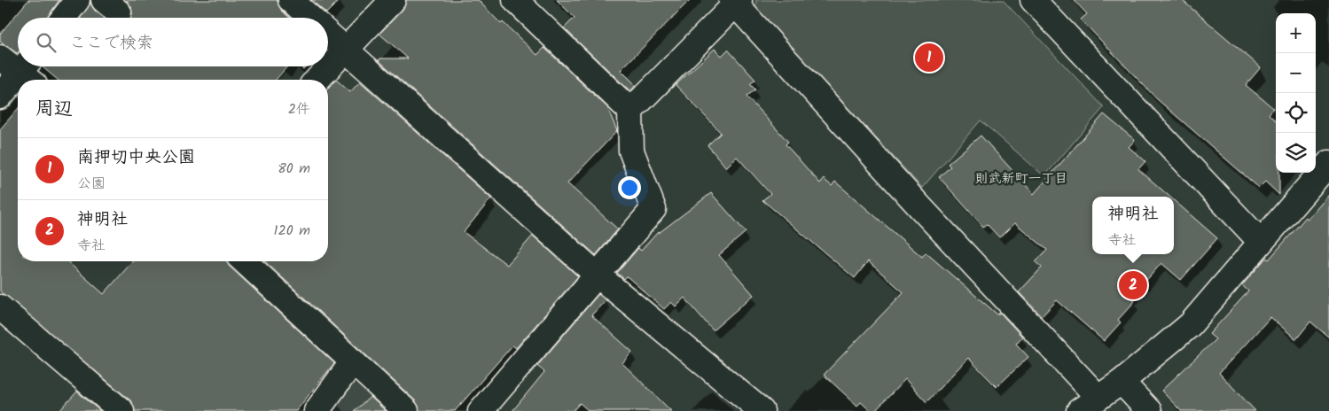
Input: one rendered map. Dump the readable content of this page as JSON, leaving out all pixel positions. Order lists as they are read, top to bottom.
{
  "districts": ["則武新町一丁目"],
  "page": {
    "map_buttons": ["+", "−"],
    "search": "ここで検索",
    "pins": ["1", "2"],
    "heading": ["周辺", "2件"],
    "list": [
      {
        "mark": "1",
        "name": "南押切中央公園",
        "note": "公園",
        "value": "80 m"
      },
      {
        "mark": "2",
        "name": "神明社",
        "note": "寺社",
        "value": "120 m"
      }
    ],
    "popup": ["神明社", "寺社"]
  }
}
